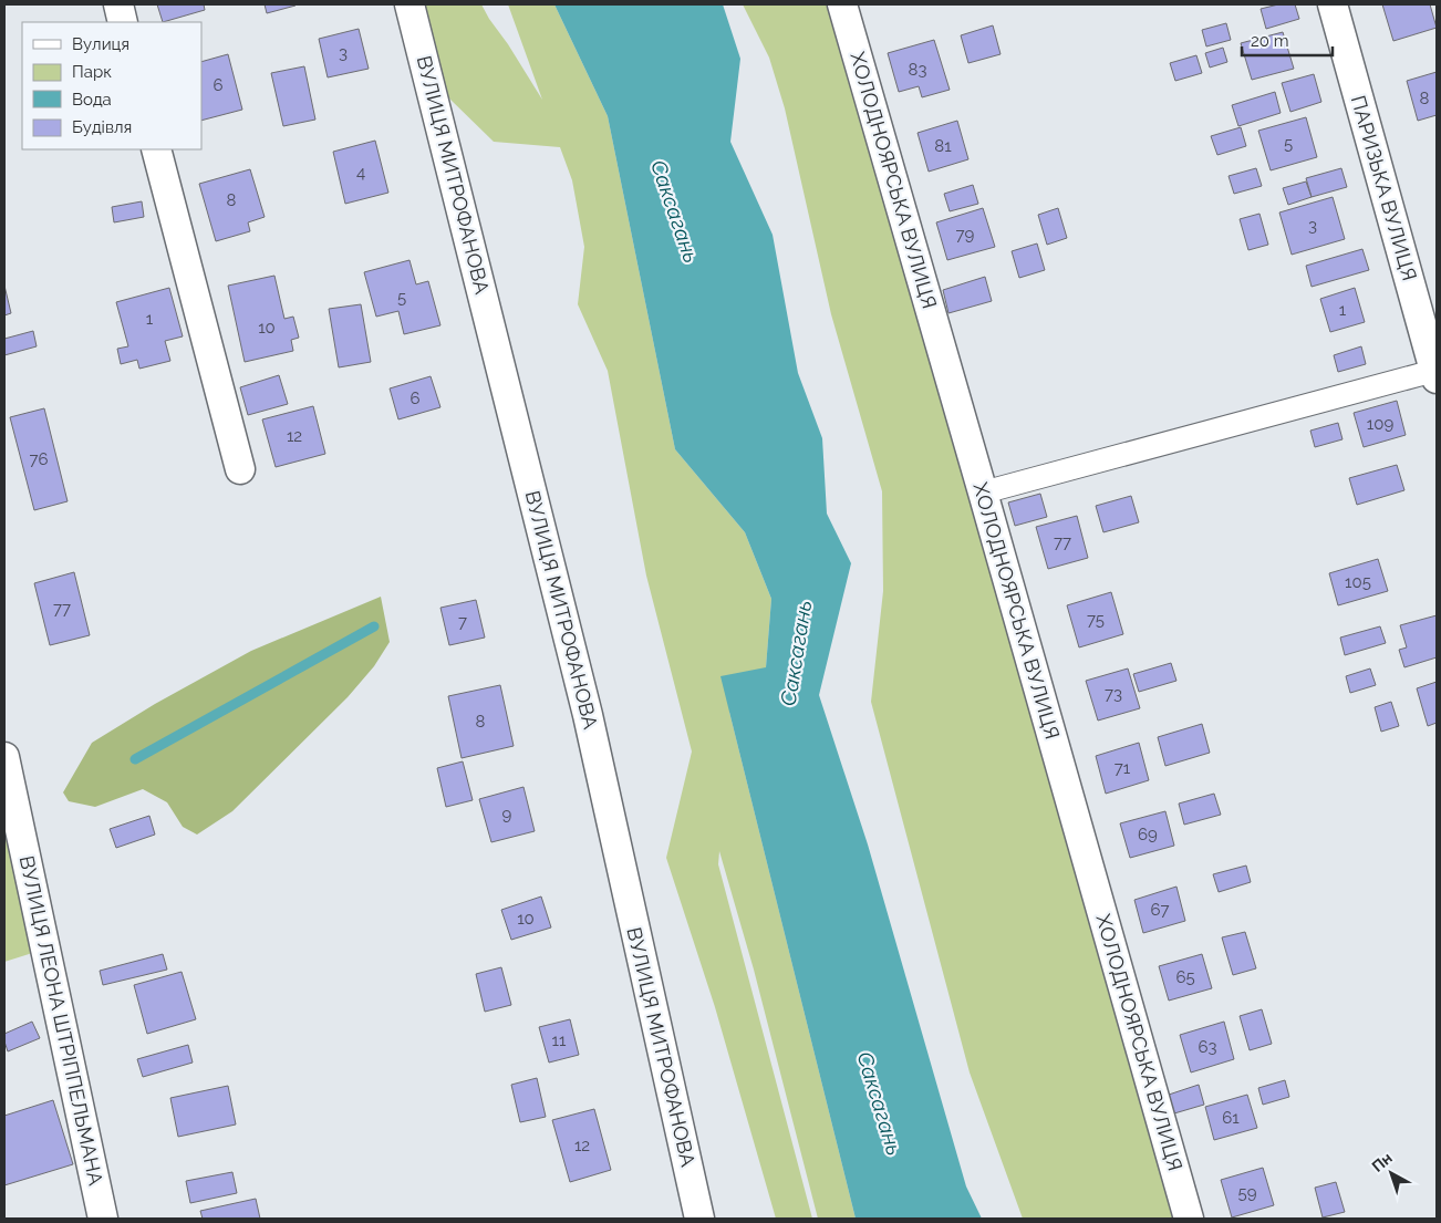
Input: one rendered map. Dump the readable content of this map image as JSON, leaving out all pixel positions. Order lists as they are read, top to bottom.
{
  "streets": {
    "street": [
      "ВУЛИЦЯ МИТРОФАНОВА",
      "ХОЛОДНОЯРСЬКА ВУЛИЦЯ",
      "ПАРИЗЬКА ВУЛИЦЯ",
      "ВУЛИЦЯ ЛЕОНА ШТРІППЕЛЬМАНА"
    ]
  },
  "water": ["Саксагань"],
  "house_numbers": [
    "3",
    "83",
    "6",
    "8",
    "5",
    "81",
    "4",
    "8",
    "3",
    "79",
    "5",
    "1",
    "1",
    "10",
    "6",
    "109",
    "12",
    "76",
    "77",
    "105",
    "77",
    "75",
    "7",
    "73",
    "8",
    "71",
    "9",
    "69",
    "67",
    "10",
    "65",
    "11",
    "63",
    "61",
    "12",
    "59"
  ],
  "legend": [
    "Вулиця",
    "Парк",
    "Вода",
    "Будівля"
  ],
  "scale_bar": "20 m",
  "north": "top left"
}
